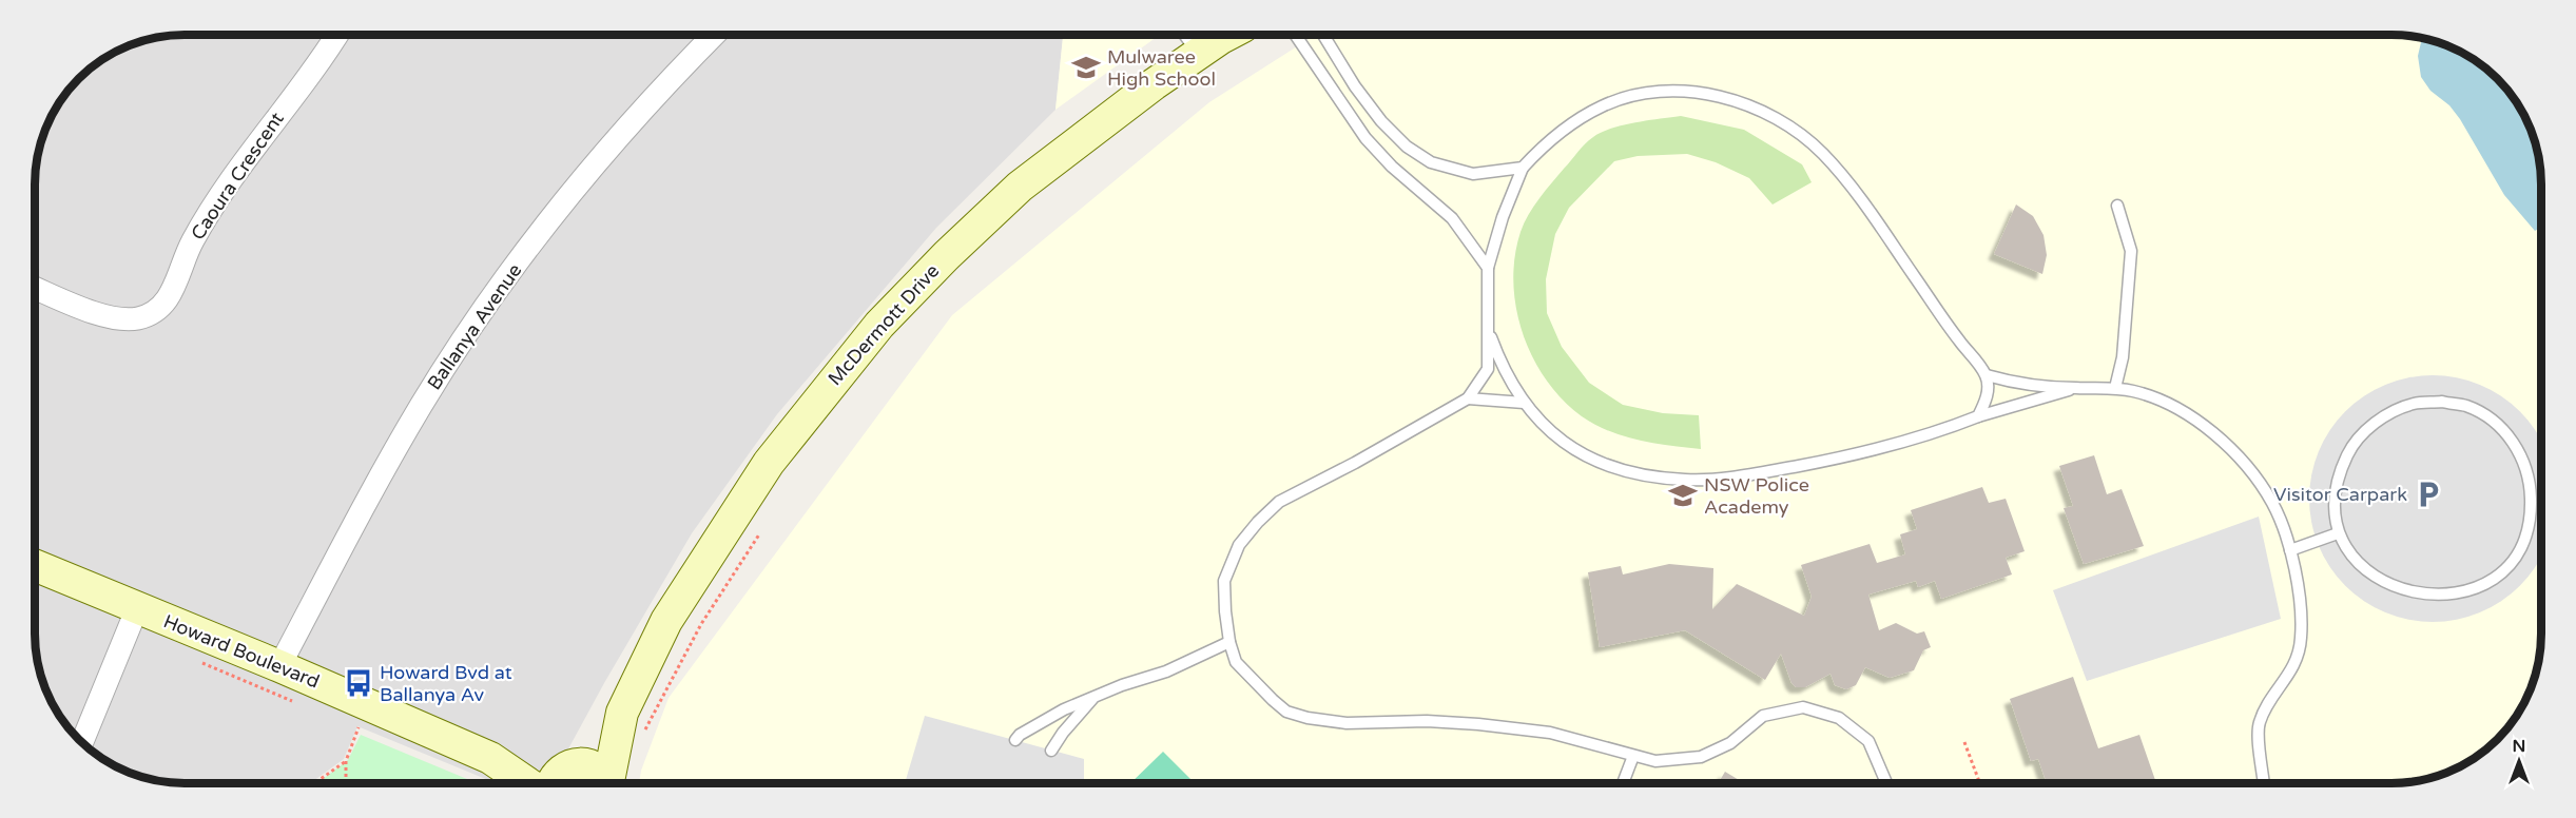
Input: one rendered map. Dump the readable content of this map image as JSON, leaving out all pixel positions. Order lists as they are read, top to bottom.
{
  "streets": {
    "main road": ["McDermott Drive", "Howard Boulevard"],
    "street": ["Caoura Crescent", "Ballanya Avenue"]
  },
  "crossings": [
    ["McDermott Drive", "Howard Boulevard"],
    ["Ballanya Avenue", "Howard Boulevard"]
  ],
  "places": {
    "school or university": ["Mulwaree High School", "NSW Police Academy"],
    "parking": ["Visitor Carpark"],
    "bus stop": ["Howard Bvd at Ballanya Av"]
  },
  "north": "top"
}
